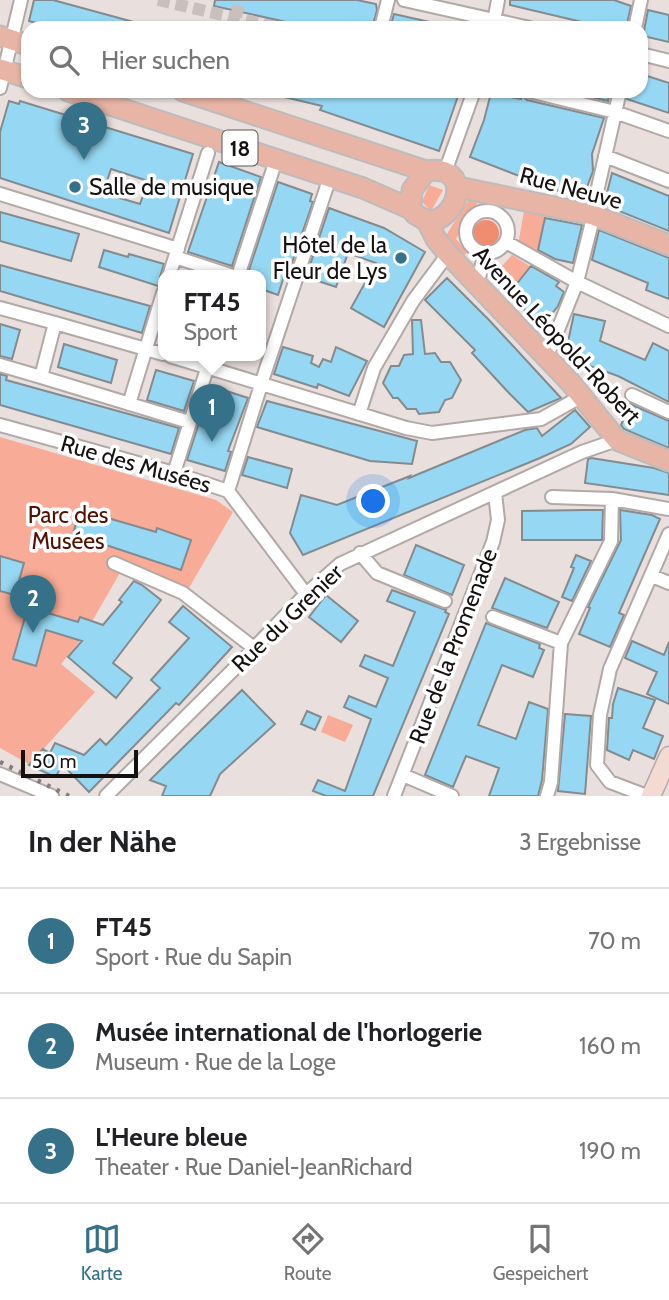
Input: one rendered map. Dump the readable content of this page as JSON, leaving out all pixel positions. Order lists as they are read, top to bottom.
{
  "streets": {
    "main road": ["18", "Rue Neuve", "Avenue Léopold-Robert"],
    "street": ["Rue des Musées", "Rue du Grenier", "Rue de la Promenade"]
  },
  "crossings": [
    ["18", "Rue Neuve"],
    ["18", "Avenue Léopold-Robert"],
    ["Rue Neuve", "Avenue Léopold-Robert"],
    ["Avenue Léopold-Robert", "Rue du Grenier"],
    ["Rue des Musées", "Rue du Grenier"],
    ["Rue du Grenier", "Rue de la Promenade"]
  ],
  "parks": ["Parc des Musées"],
  "places": ["Salle de musique", "Hôtel de la Fleur de Lys"],
  "scale_bar": "50 m",
  "page": {
    "search": "Hier suchen",
    "pins": ["3", "1", "2"],
    "popup": ["FT45", "Sport"],
    "scale": "50 m",
    "heading": ["In der Nähe", "3 Ergebnisse"],
    "list": [
      {
        "mark": "1",
        "name": "FT45",
        "note": "Sport · Rue du Sapin",
        "value": "70 m"
      },
      {
        "mark": "2",
        "name": "Musée international de l'horlogerie",
        "note": "Museum · Rue de la Loge",
        "value": "160 m"
      },
      {
        "mark": "3",
        "name": "L'Heure bleue",
        "note": "Theater · Rue Daniel-JeanRichard",
        "value": "190 m"
      }
    ],
    "nav": ["Karte", "Route", "Gespeichert"]
  }
}
